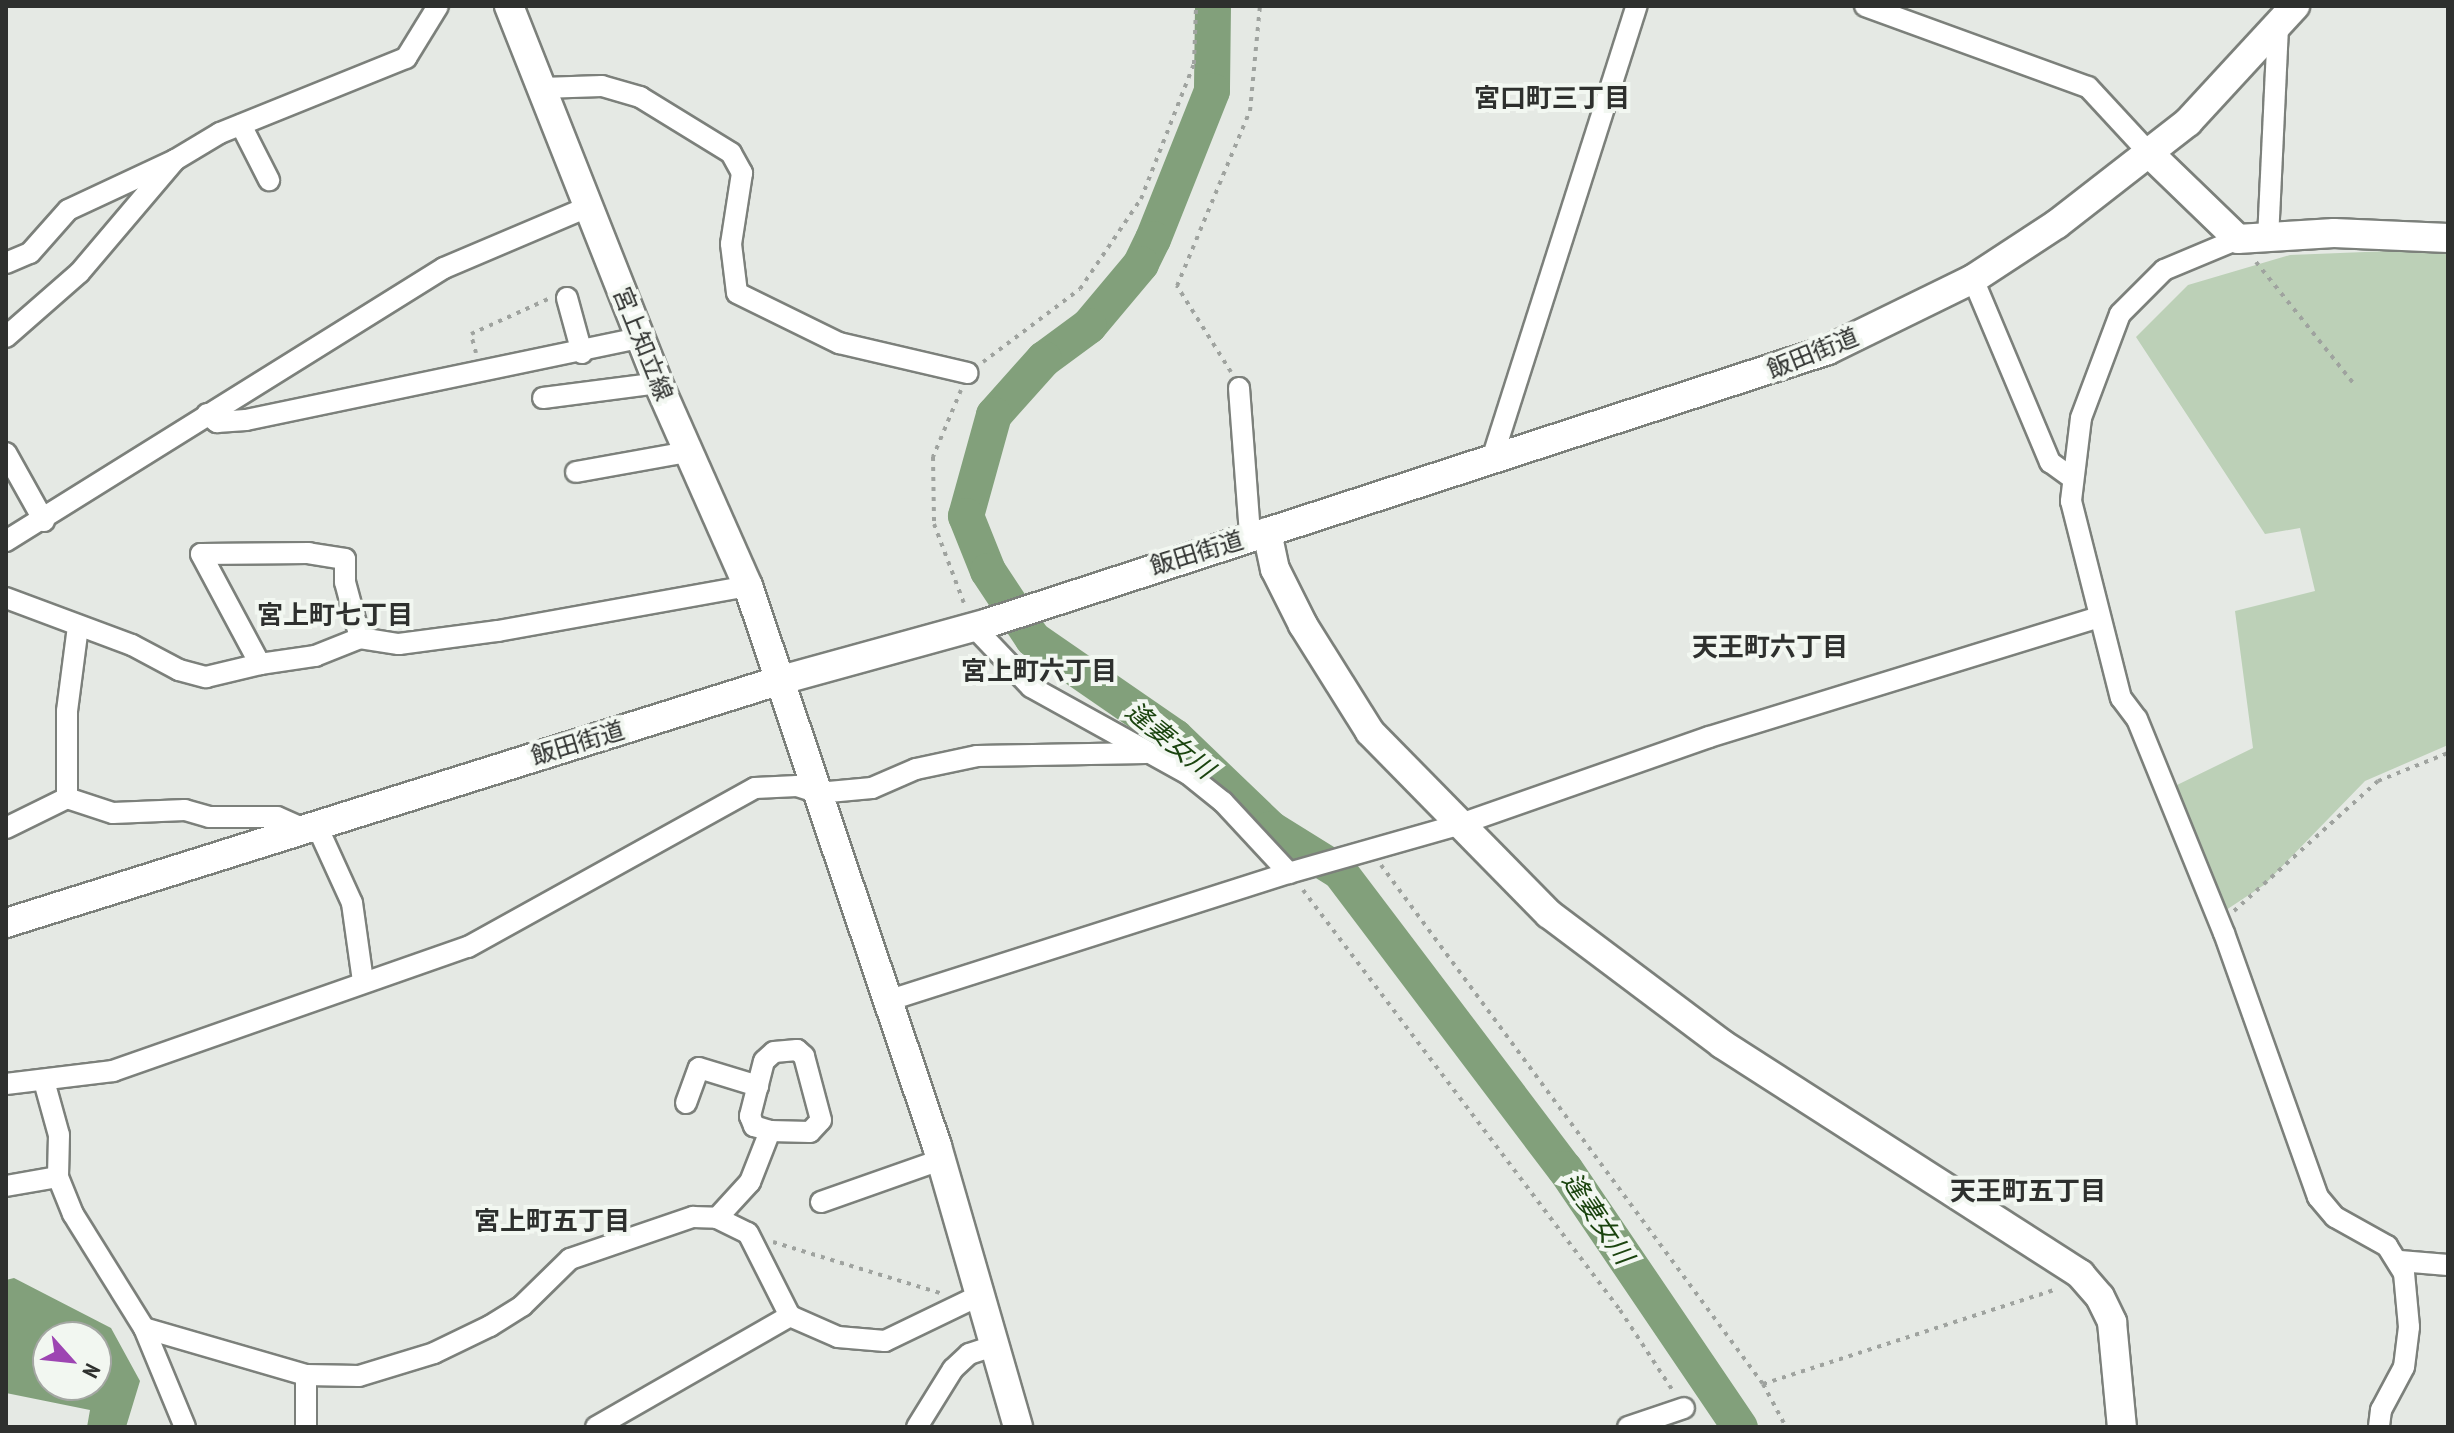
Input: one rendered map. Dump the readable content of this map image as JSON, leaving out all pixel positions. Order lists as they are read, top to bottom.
{
  "streets": {
    "main road": ["宮上知立線", "飯田街道"]
  },
  "crossings": [
    ["宮上知立線", "飯田街道"]
  ],
  "districts": [
    "宮口町三丁目",
    "宮上町七丁目",
    "天王町六丁目",
    "宮上町六丁目",
    "天王町五丁目",
    "宮上町五丁目"
  ],
  "water": ["逢妻女川"],
  "north": "bottom right"
}
